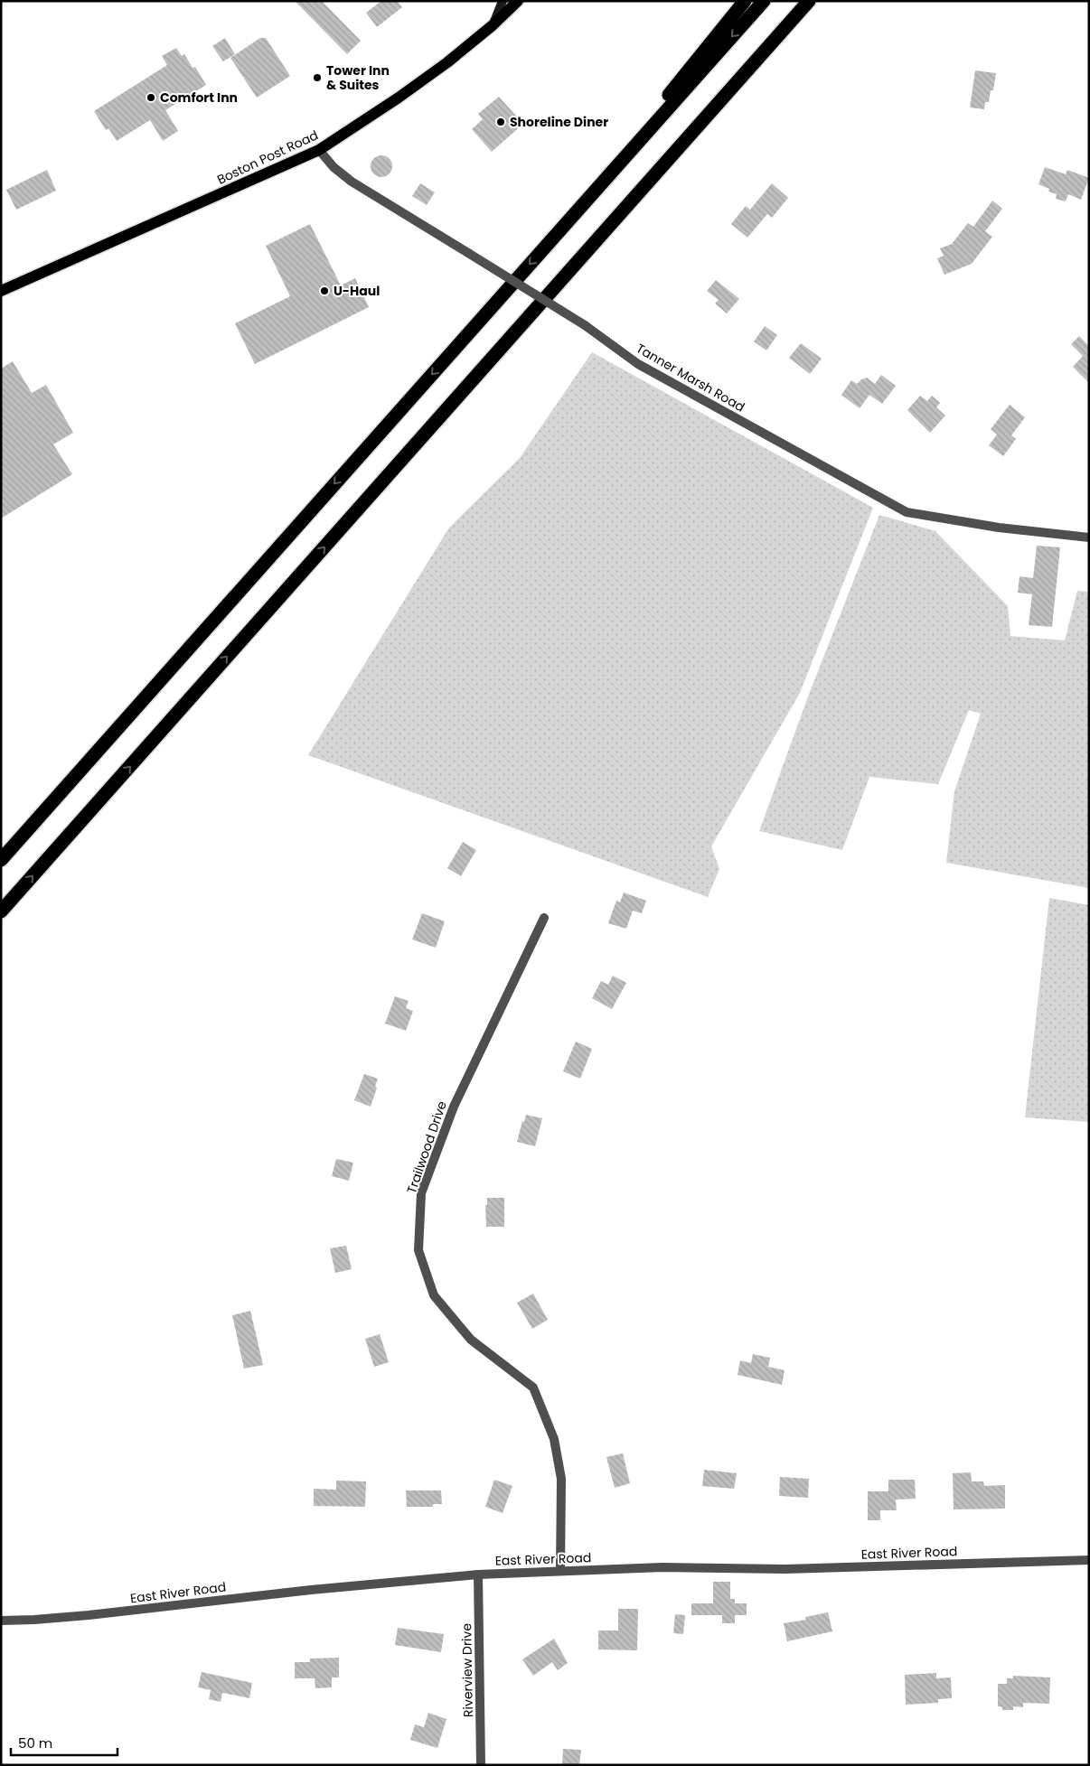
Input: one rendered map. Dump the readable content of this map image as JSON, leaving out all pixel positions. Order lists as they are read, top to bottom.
{
  "streets": {
    "main road": ["Boston Post Road"],
    "street": [
      "Tanner Marsh Road",
      "Trailwood Drive",
      "East River Road",
      "Riverview Drive"
    ]
  },
  "crossings": [
    ["Boston Post Road", "Tanner Marsh Road"],
    ["Trailwood Drive", "East River Road"],
    ["East River Road", "Riverview Drive"]
  ],
  "places": [
    "Tower Inn & Suites",
    "Comfort Inn",
    "Shoreline Diner",
    "U-Haul"
  ],
  "scale_bar": "50 m"
}
